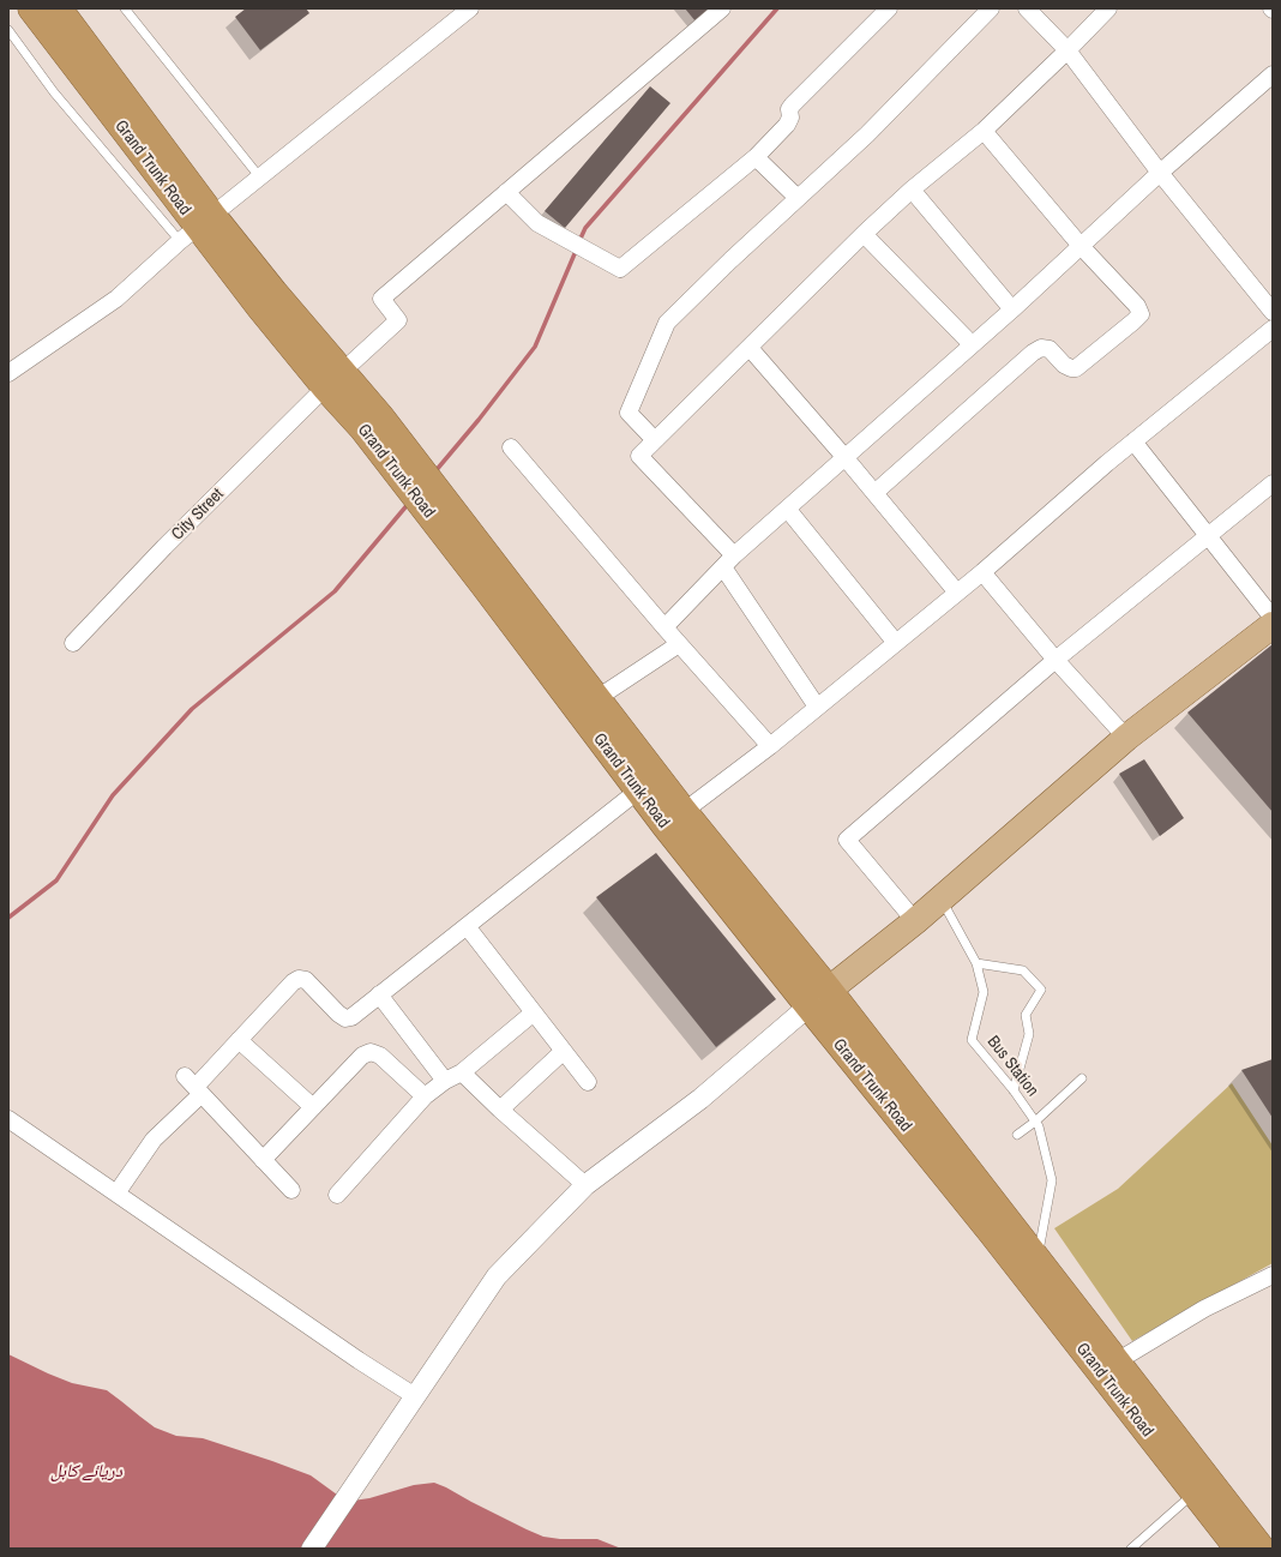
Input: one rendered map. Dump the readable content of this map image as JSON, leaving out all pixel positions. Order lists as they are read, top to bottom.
{
  "streets": {
    "highway": ["Grand Trunk Road"],
    "street": ["City Street"],
    "lane": ["Bus Station"]
  },
  "crossings": [
    ["Grand Trunk Road", "City Street"],
    ["Grand Trunk Road", "Bus Station"]
  ],
  "water": ["دریائے کابل"]
}
